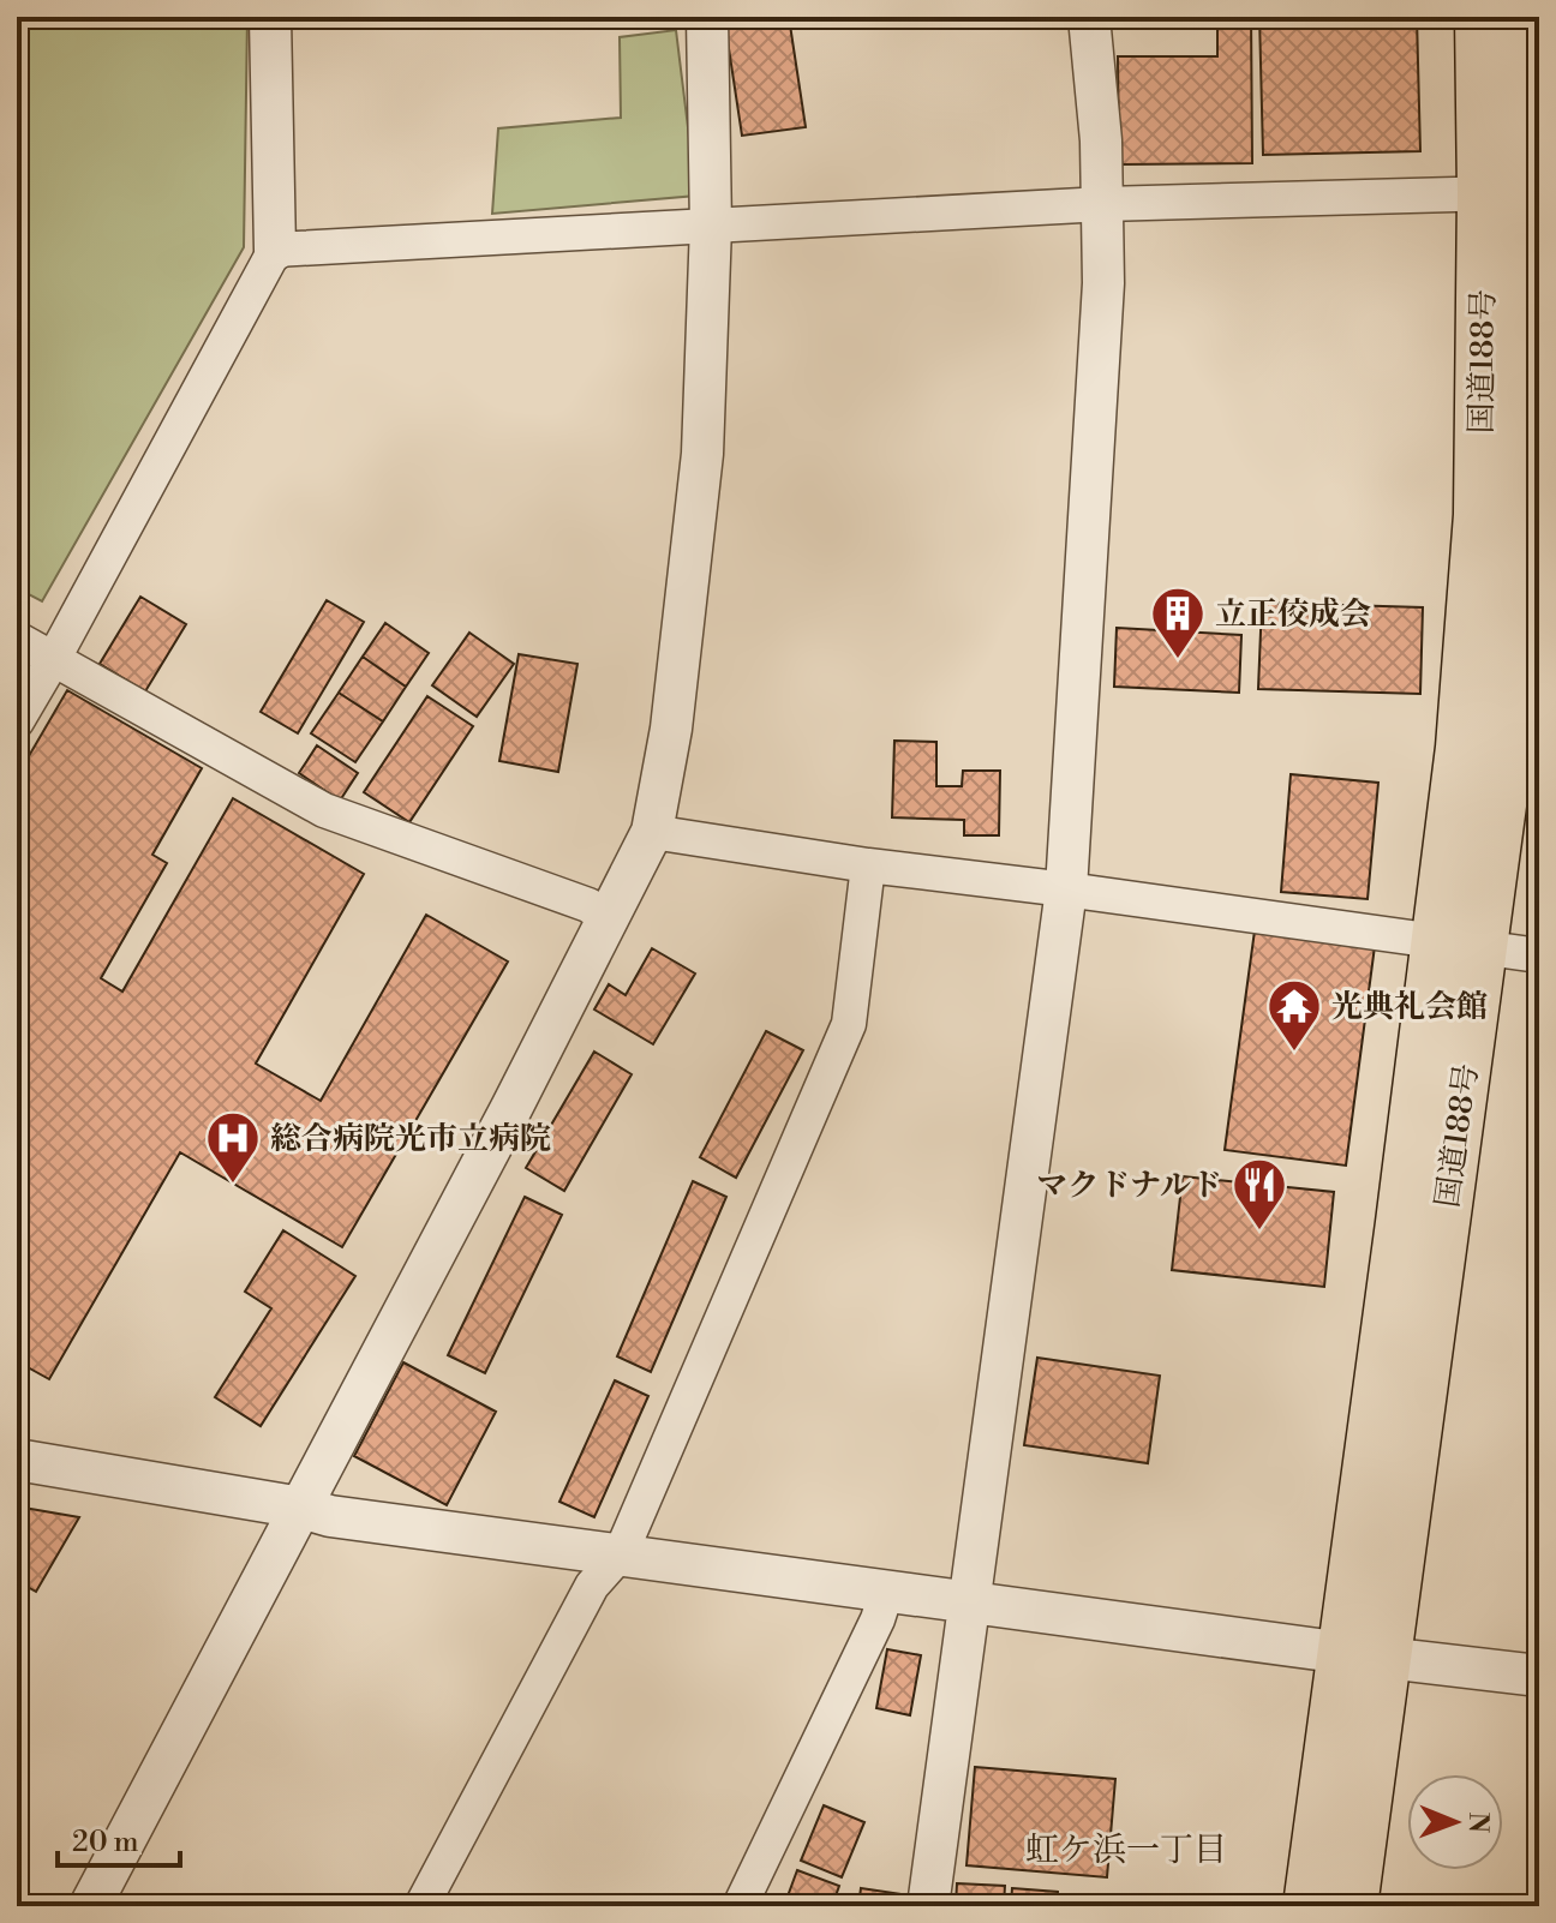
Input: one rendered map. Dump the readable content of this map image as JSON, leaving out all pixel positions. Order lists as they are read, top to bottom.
{
  "streets": {
    "highway": ["国道188号"]
  },
  "districts": ["虹ケ浜一丁目"],
  "places": {
    "building": ["立正佼成会"],
    "temple": ["光典礼会館"],
    "hospital": ["総合病院光市立病院"],
    "restaurant": ["マクドナルド"]
  },
  "scale_bar": "20 m",
  "north": "right"
}
